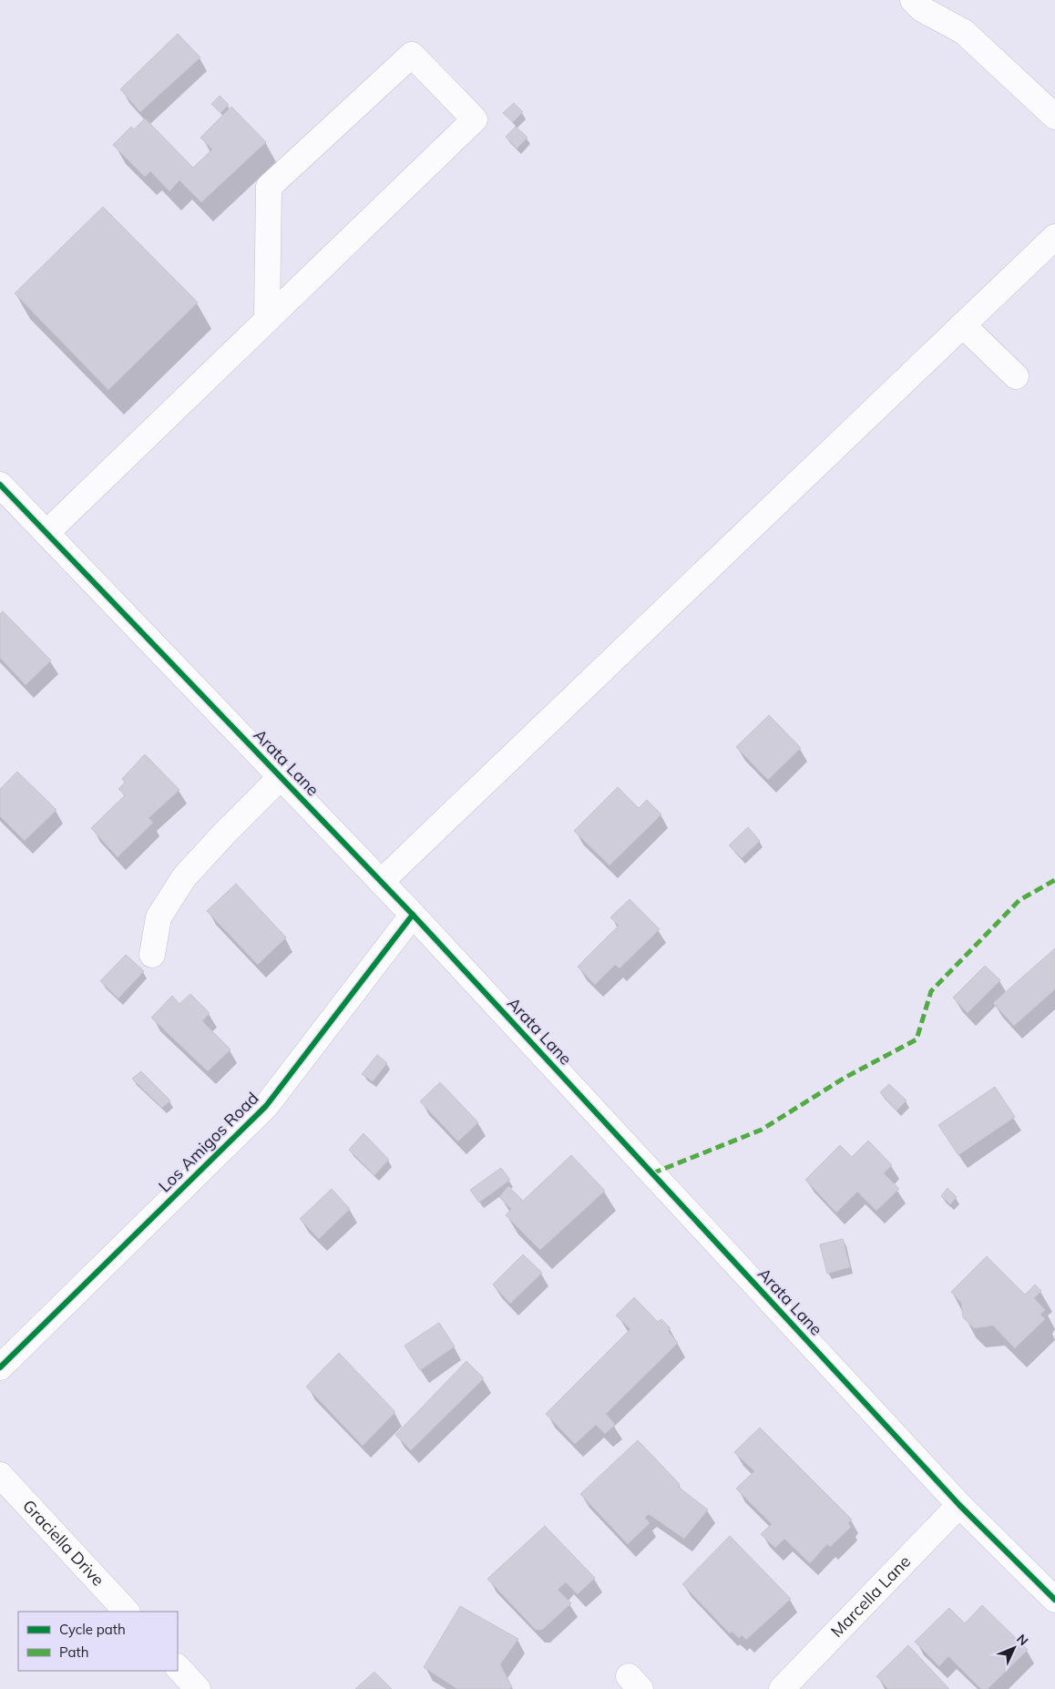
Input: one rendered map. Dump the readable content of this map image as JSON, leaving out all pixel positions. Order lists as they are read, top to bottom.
{
  "streets": {
    "street": [
      "Arata Lane",
      "Los Amigos Road",
      "Graciella Drive",
      "Marcella Lane"
    ]
  },
  "crossings": [
    ["Arata Lane", "Los Amigos Road"],
    ["Arata Lane", "Marcella Lane"]
  ],
  "legend": ["Cycle path", "Path"],
  "north": "top right"
}
